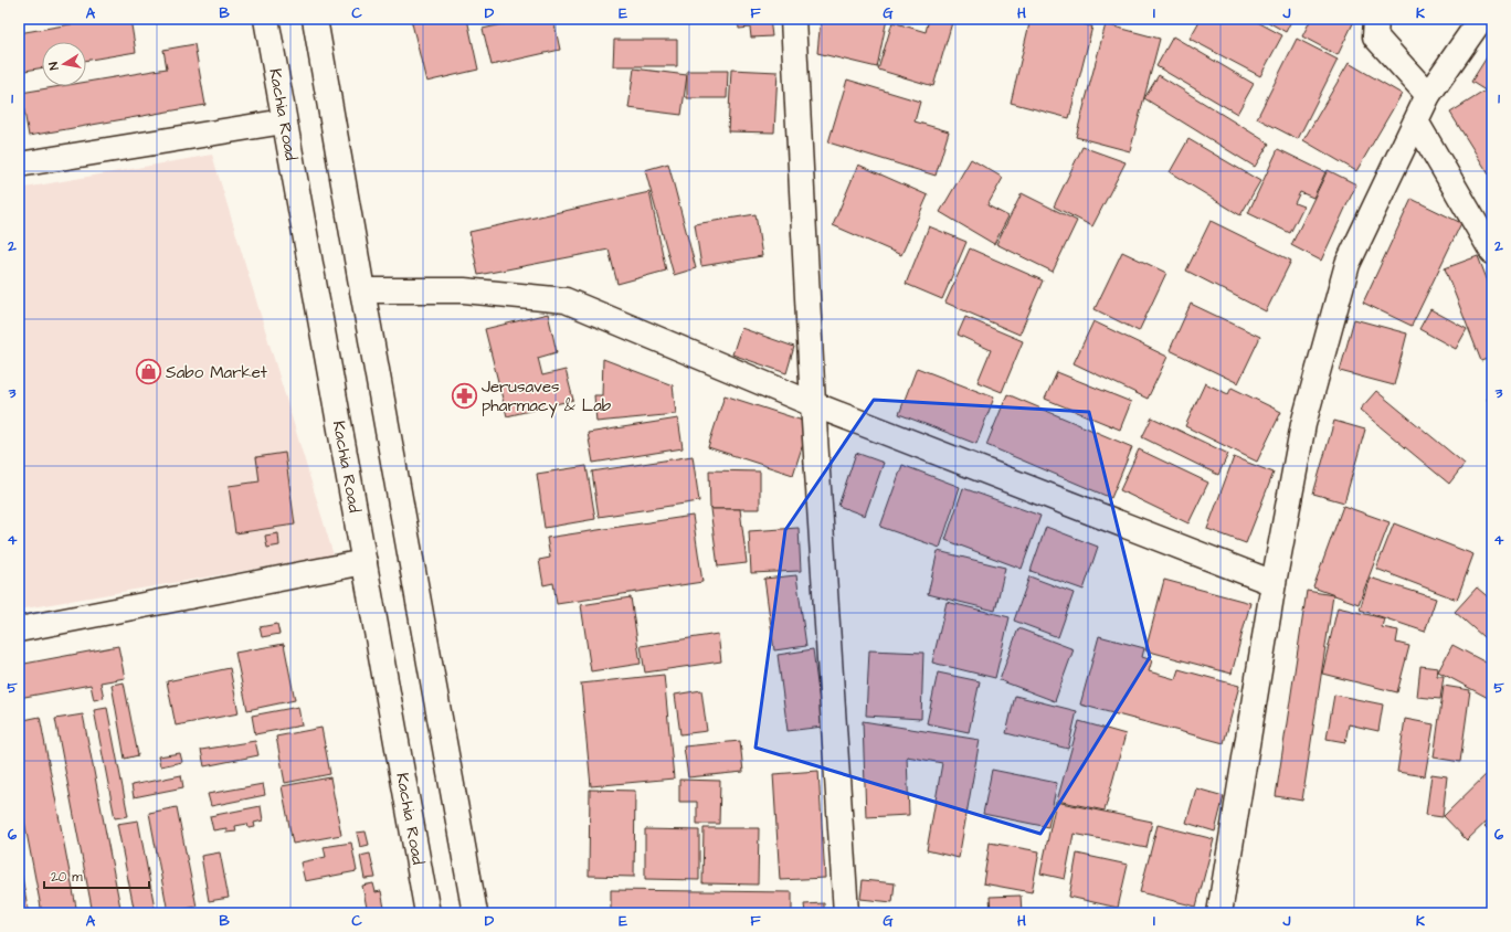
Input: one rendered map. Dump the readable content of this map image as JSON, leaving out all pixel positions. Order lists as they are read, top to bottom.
{
  "streets": {
    "main road": ["Kachia Road"]
  },
  "places": {
    "shop": ["Sabo Market"],
    "pharmacy": ["Jerusaves pharmacy & Lab"]
  },
  "scale_bar": "20 m",
  "north": "left",
  "grid": {
    "columns": [
      "A",
      "B",
      "C",
      "D",
      "E",
      "F",
      "G",
      "H",
      "I",
      "J",
      "K"
    ],
    "rows": [
      "1",
      "2",
      "3",
      "4",
      "5",
      "6"
    ]
  }
}
